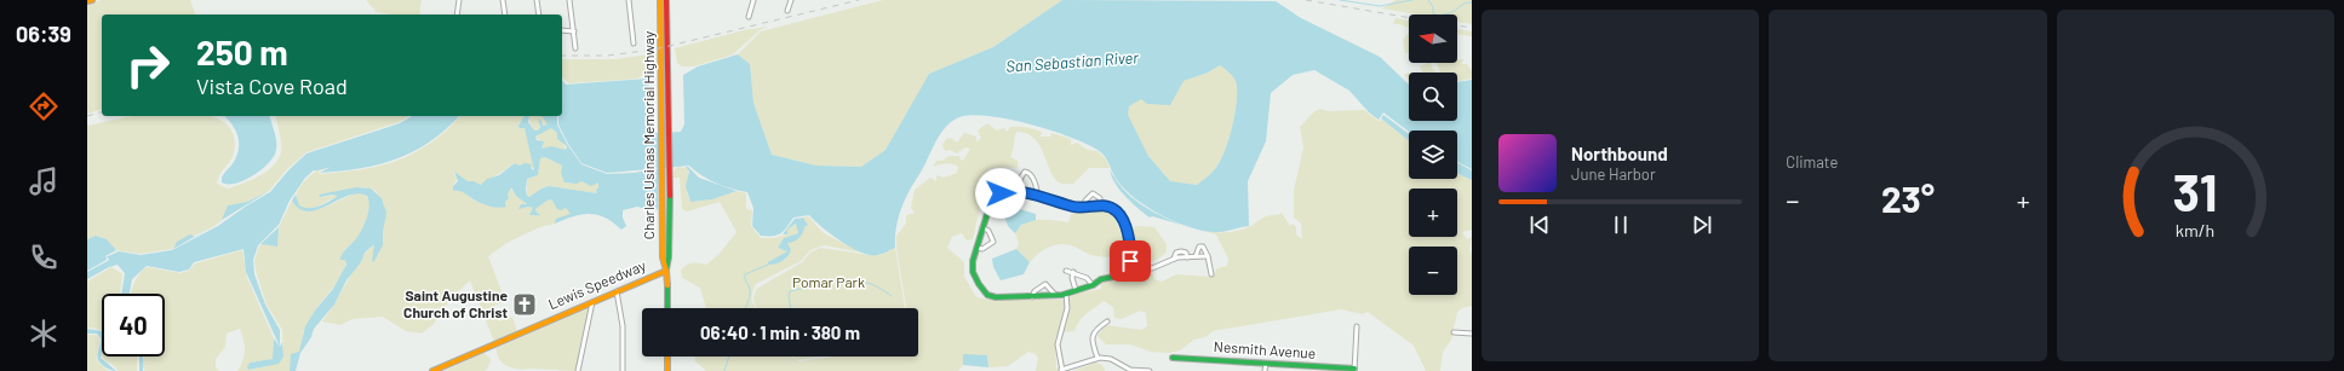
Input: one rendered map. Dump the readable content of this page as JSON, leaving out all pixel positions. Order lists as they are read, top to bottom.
{
  "streets": {
    "main road": ["Charles Usinas Memorial Highway", "Lewis Speedway", "Nesmith Avenue"]
  },
  "crossings": [
    ["Charles Usinas Memorial Highway", "Lewis Speedway"]
  ],
  "water": ["San Sebastian River"],
  "parks": ["Pomar Park"],
  "places": {
    "church": ["Saint Augustine Church of Christ"]
  },
  "north": "left",
  "page": {
    "tabs": "06:39",
    "tile": "Climate",
    "map_buttons": ["+", "−"],
    "turn": ["250 m", "Vista Cove Road"],
    "song": ["Northbound", "June Harbor"],
    "heat": ["−", "23°", "+"],
    "limit": "40",
    "trip": "06:40 · 1 min · 380 m",
    "gauge": ["31", "km/h"]
  }
}
